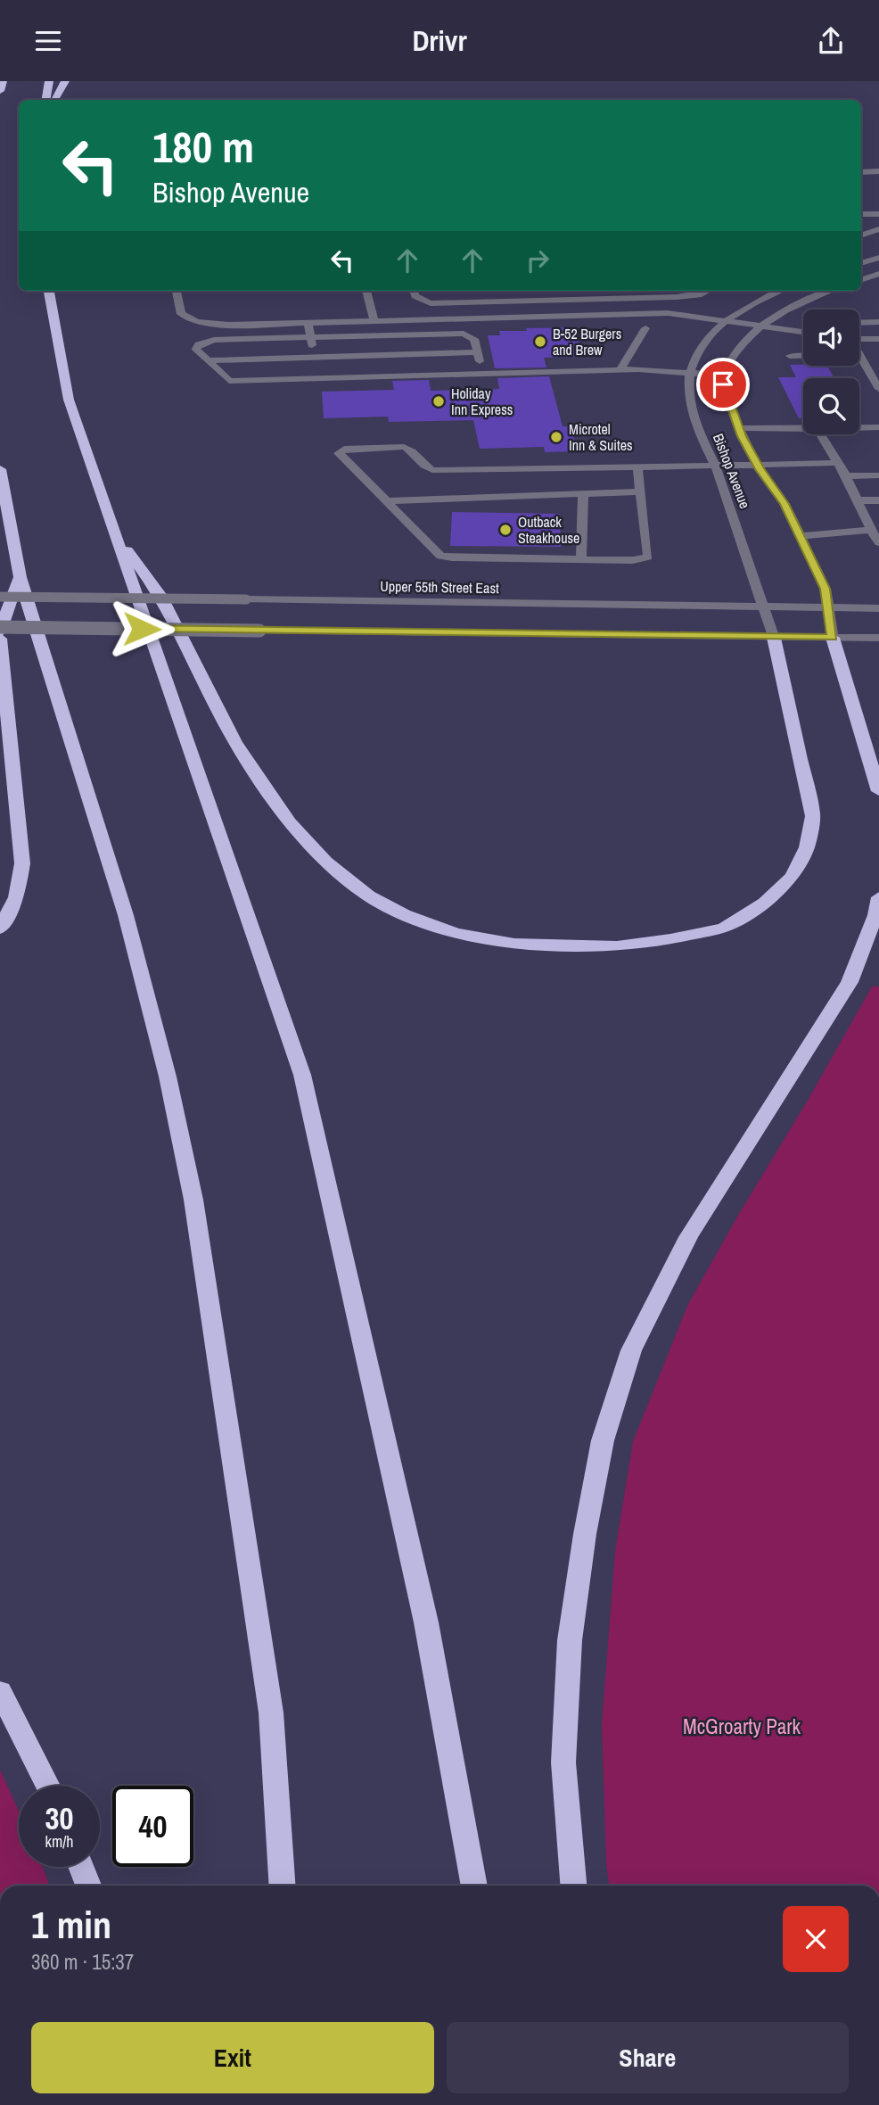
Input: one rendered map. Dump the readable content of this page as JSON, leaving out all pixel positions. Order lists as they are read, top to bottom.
{
  "streets": {
    "street": ["Bishop Avenue", "Upper 55th Street East"]
  },
  "crossings": [
    ["Bishop Avenue", "Upper 55th Street East"]
  ],
  "parks": ["McGroarty Park"],
  "places": [
    "B-52 Burgers and Brew",
    "Holiday Inn Express",
    "Microtel Inn & Suites",
    "Outback Steakhouse"
  ],
  "page": {
    "header": "Drivr",
    "turn": ["180 m", "Bishop Avenue"],
    "speed": "30 km/h",
    "limit": "40",
    "heading": ["1 min", "360 m · 15:37"],
    "buttons": ["Exit", "Share"]
  }
}
